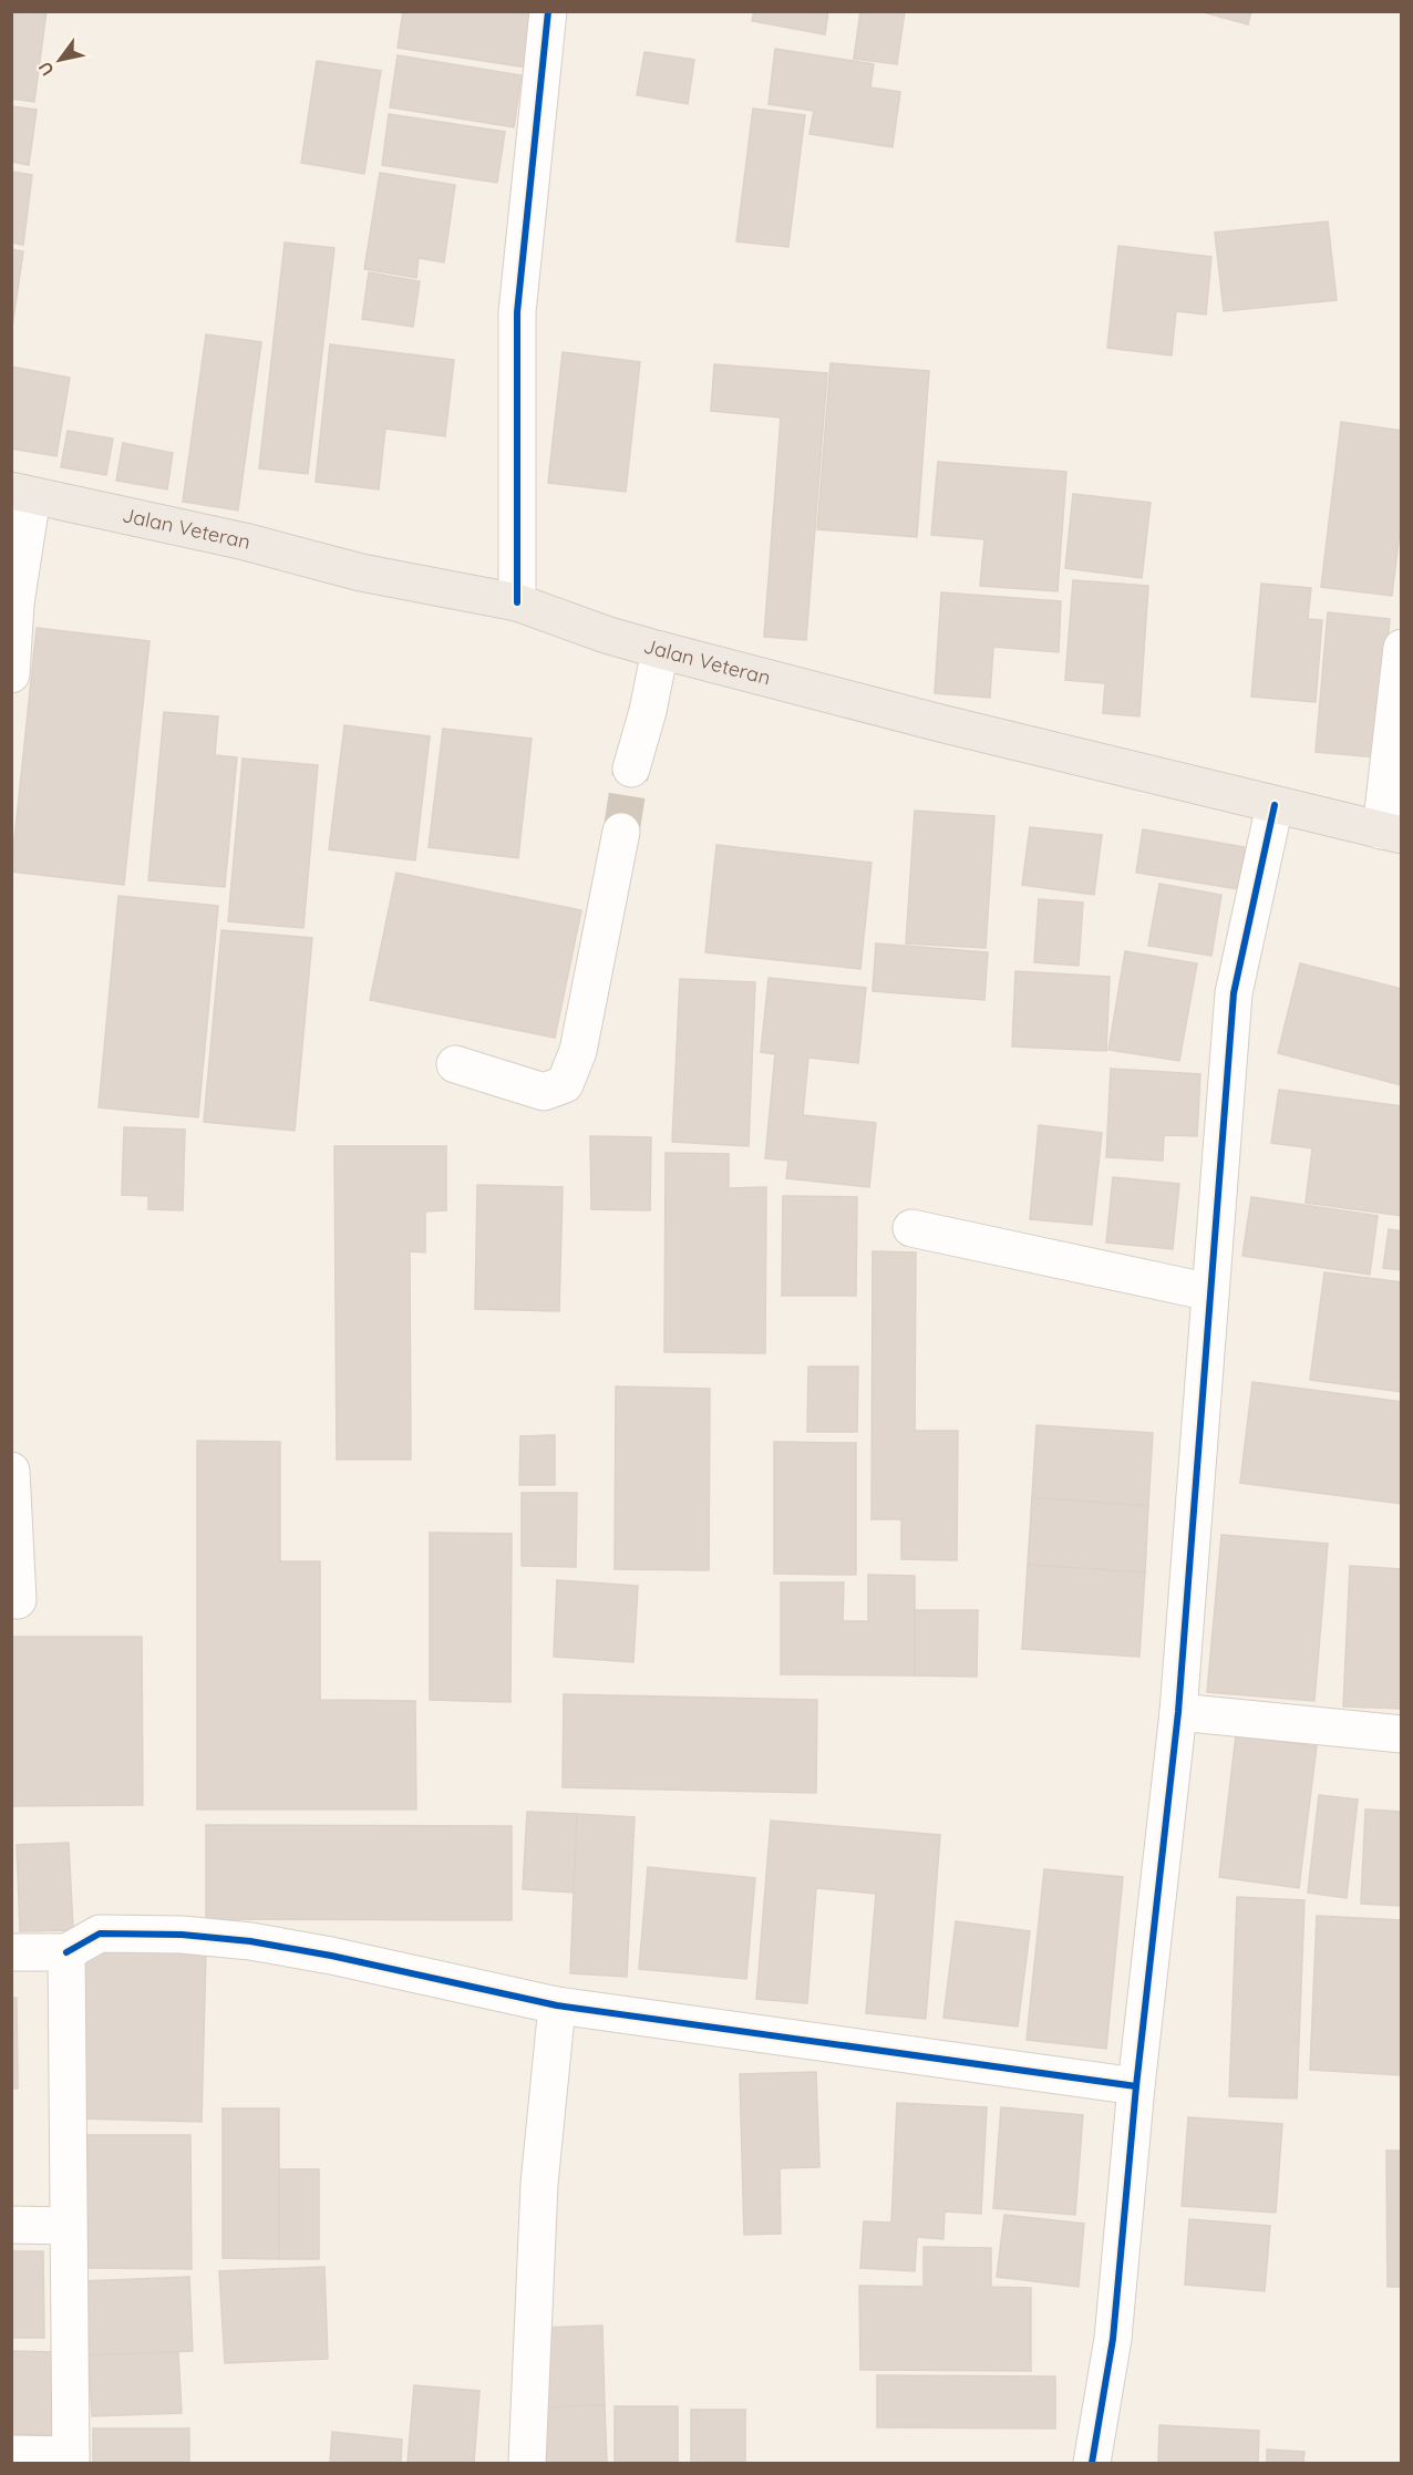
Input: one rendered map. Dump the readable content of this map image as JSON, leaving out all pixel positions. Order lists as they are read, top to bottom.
{
  "streets": {
    "highway": ["Jalan Veteran"]
  },
  "north": "bottom left"
}
